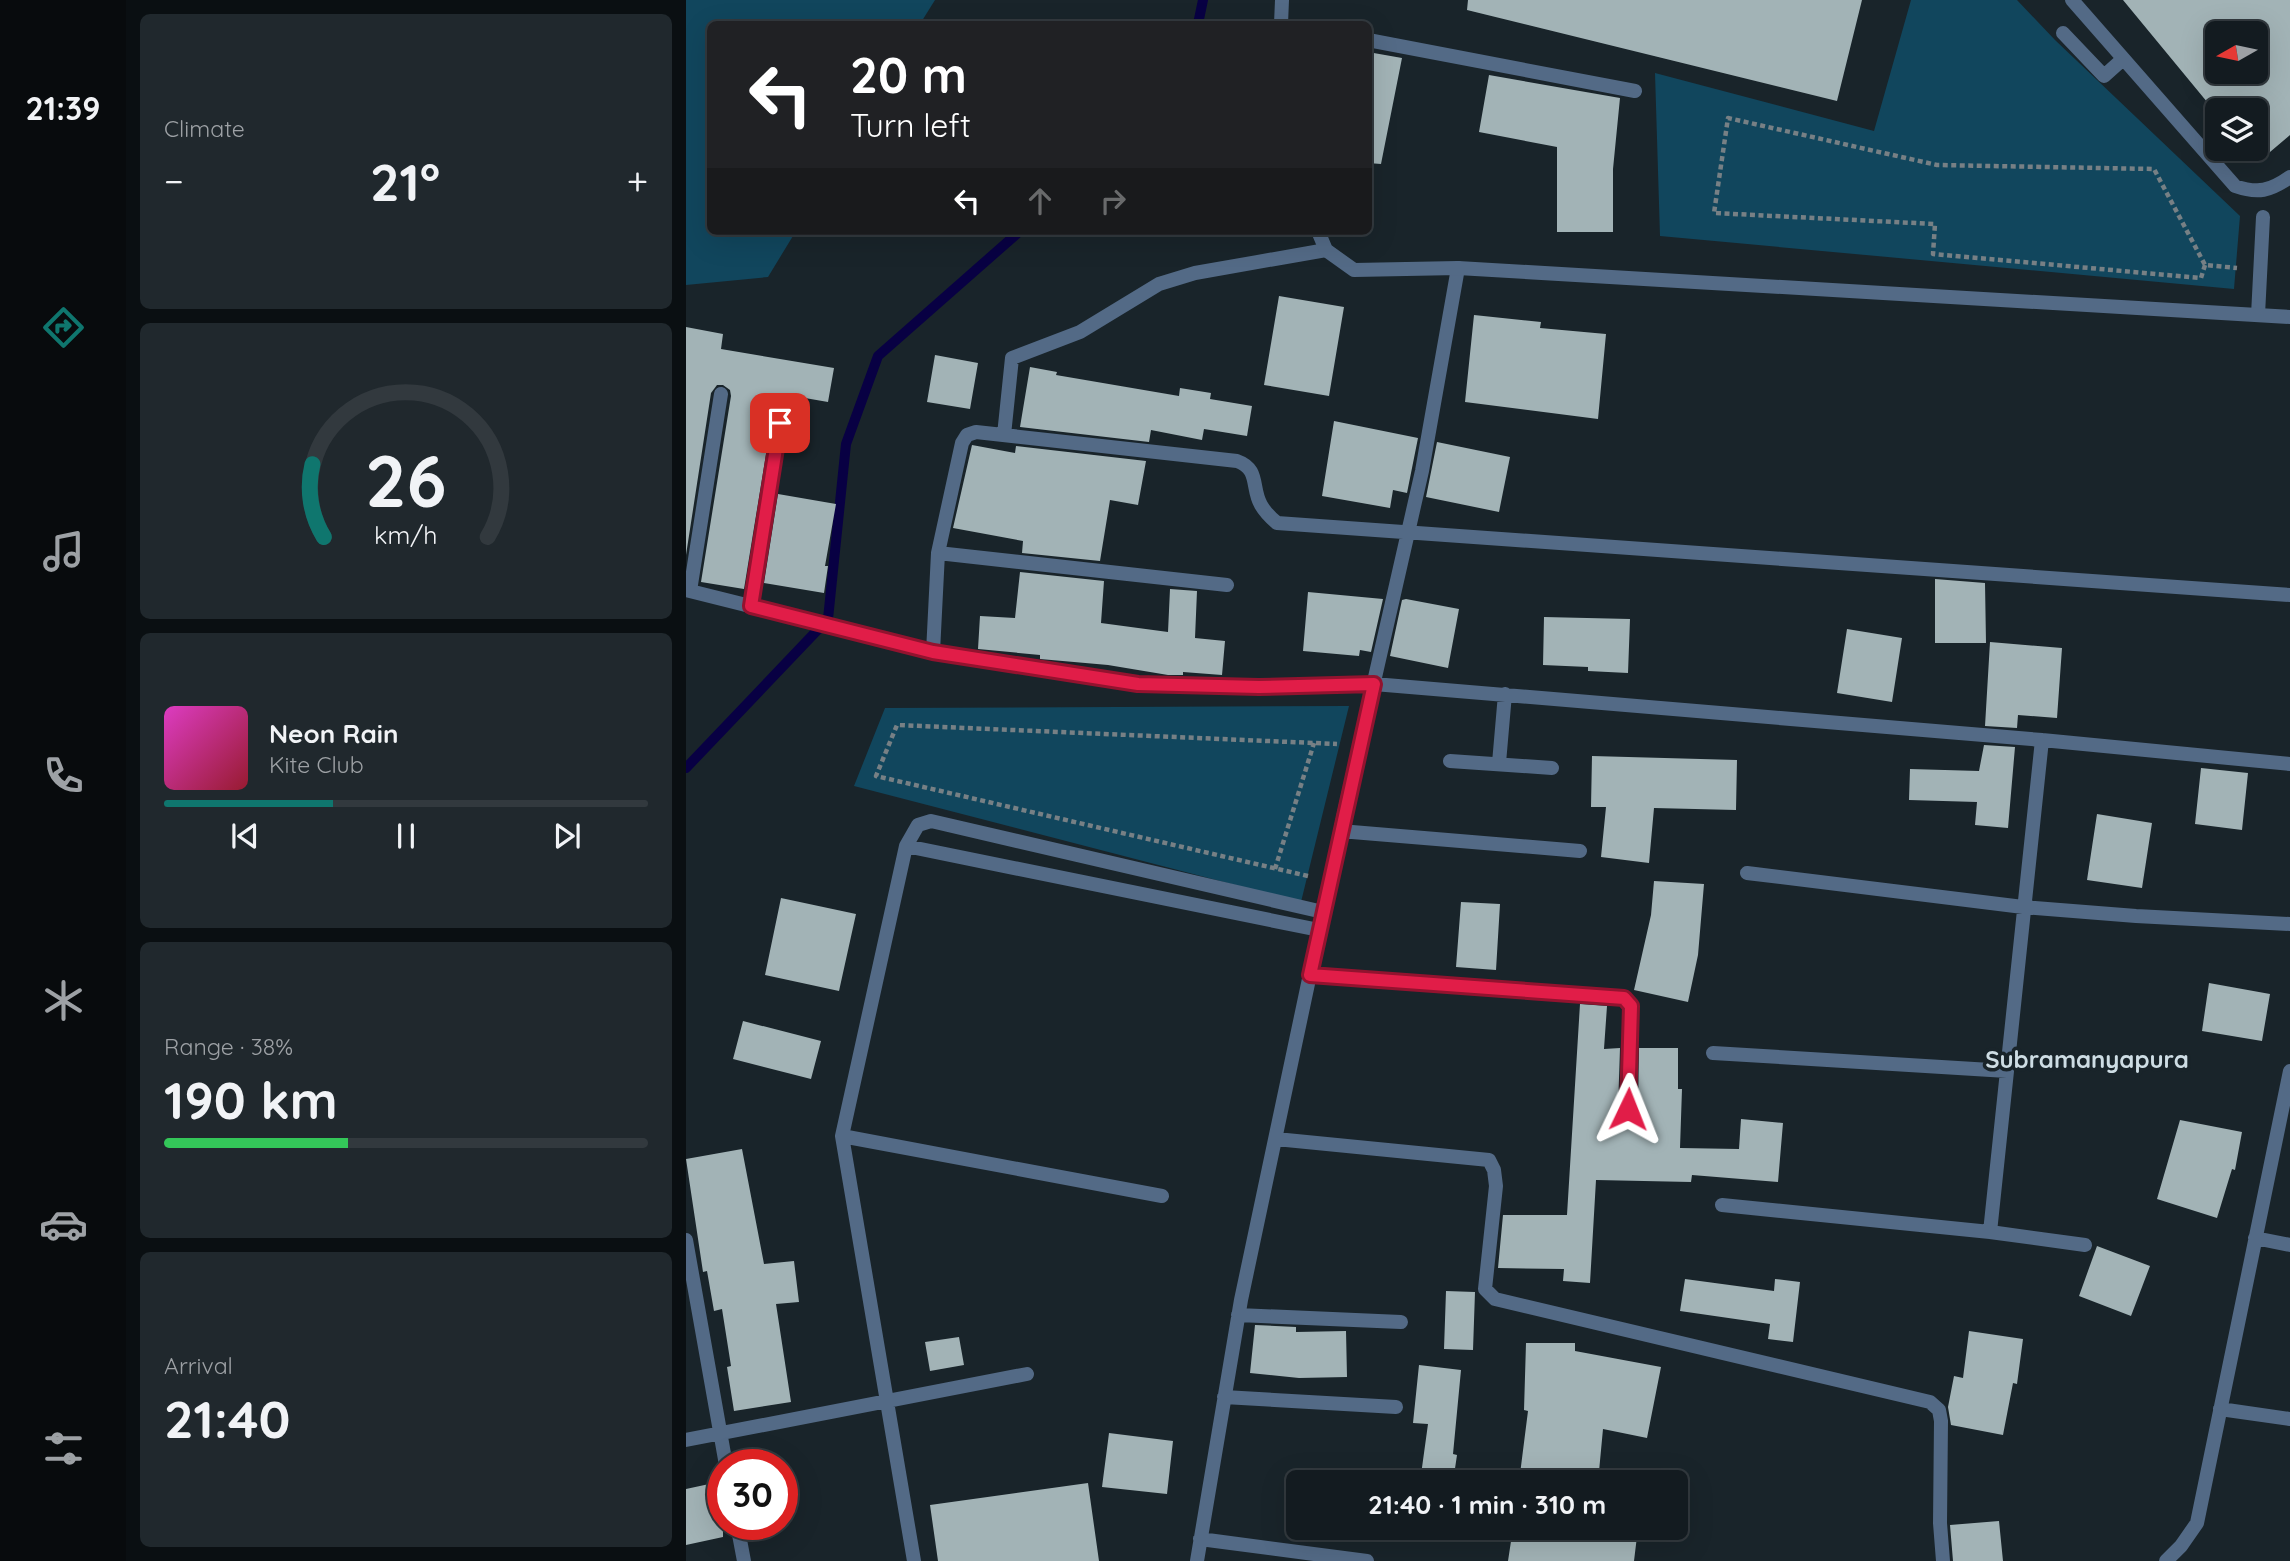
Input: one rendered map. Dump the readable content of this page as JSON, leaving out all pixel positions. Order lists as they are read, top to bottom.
{
  "districts": ["Subramanyapura"],
  "north": "left",
  "page": {
    "tabs": "21:39",
    "tile": [
      "Climate",
      ["Range · 38%", "190 km"],
      ["Arrival", "21:40"]
    ],
    "turn": ["20 m", "Turn left"],
    "heat": ["−", "21°", "+"],
    "song": ["Neon Rain", "Kite Club"],
    "limit": "30",
    "trip": "21:40 · 1 min · 310 m",
    "gauge": ["26", "km/h"]
  }
}
